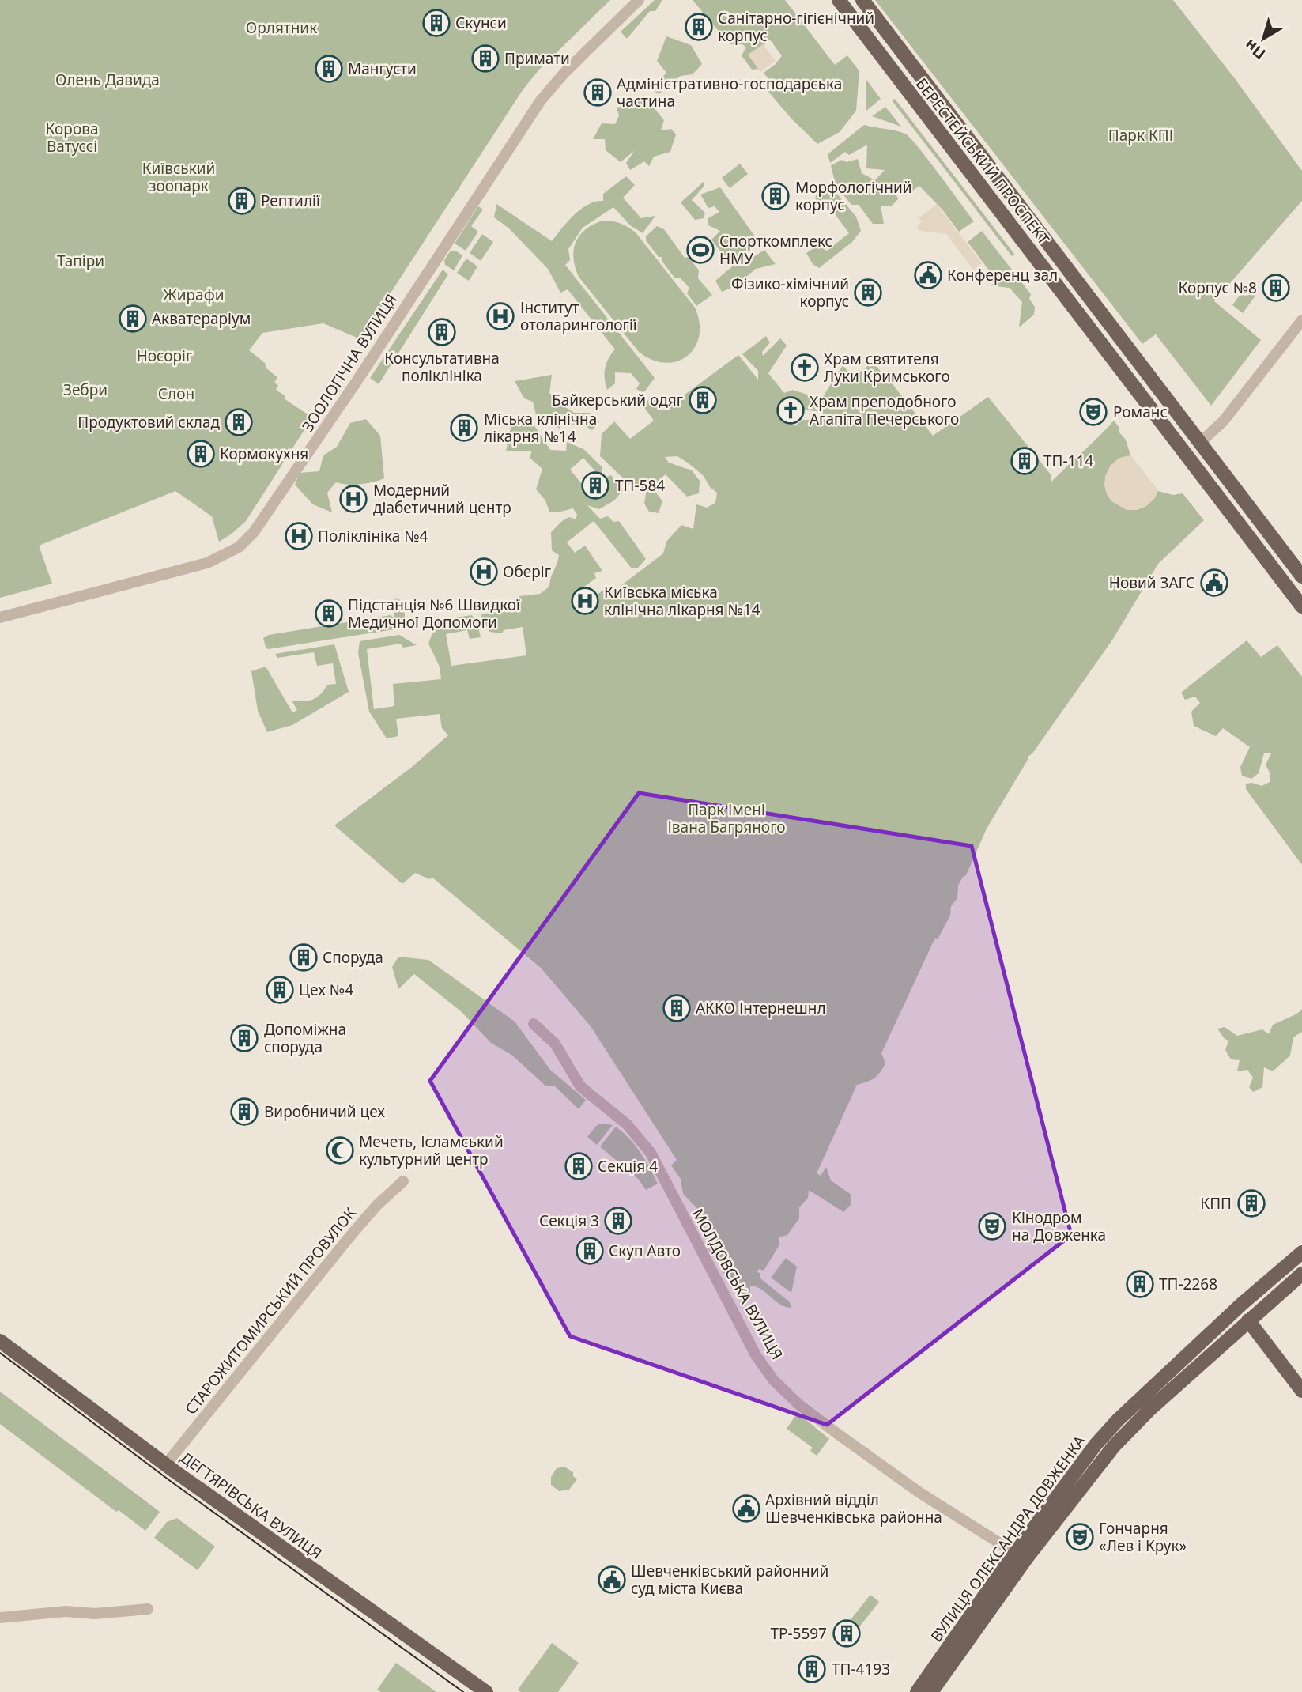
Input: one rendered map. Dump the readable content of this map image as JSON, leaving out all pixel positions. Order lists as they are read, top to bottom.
{
  "streets": {
    "main road": ["БЕРЕСТЕЙСЬКИЙ ПРОСПЕКТ", "ДЕГТЯРІВСЬКА ВУЛИЦЯ", "ВУЛИЦЯ ОЛЕКСАНДРА ДОВЖЕНКА"],
    "street": ["ЗООЛОГІЧНА ВУЛИЦЯ", "МОЛДОВСЬКА ВУЛИЦЯ", "СТАРОЖИТОМИРСЬКИЙ ПРОВУЛОК"]
  },
  "crossings": [
    ["МОЛДОВСЬКА ВУЛИЦЯ", "ВУЛИЦЯ ОЛЕКСАНДРА ДОВЖЕНКА"],
    ["СТАРОЖИТОМИРСЬКИЙ ПРОВУЛОК", "ДЕГТЯРІВСЬКА ВУЛИЦЯ"]
  ],
  "parks": [
    "Орлятник",
    "Олень Давида",
    "Корова Ватуссі",
    "Парк КПІ",
    "Київський зоопарк",
    "Тапіри",
    "Жирафи",
    "Носоріг",
    "Зебри",
    "Слон",
    "Парк імені Івана Багряного"
  ],
  "places": {
    "building": [
      "Скунси",
      "Санітарно-гігієнічний корпус",
      "Примати",
      "Мангусти",
      "Адміністративно-господарська частина",
      "Морфологічний корпус",
      "Рептилії",
      "Корпус №8",
      "Фізико-хімічний корпус",
      "Акватераріум",
      "Консультативна поліклініка",
      "Байкерський одяг",
      "Продуктовий склад",
      "Міська клінічна лікарня №14",
      "Кормокухня",
      "ТП-114",
      "ТП-584",
      "Підстанція №6 Швидкої Медичної Допомоги",
      "Споруда",
      "Цех №4",
      "АККО Інтернешнл",
      "Допоміжна споруда",
      "Виробничий цех",
      "Секція 4",
      "КПП",
      "Секція 3",
      "Скуп Авто",
      "ТП-2268",
      "ТР-5597",
      "ТП-4193"
    ],
    "sports": ["Спорткомплекс НМУ"],
    "public building": [
      "Конференц зал",
      "Новий ЗАГС",
      "Архівний відділ Шевченківська районна",
      "Шевченківський районний суд міста Києва"
    ],
    "hospital": [
      "Інститут отоларингології",
      "Модерний діабетичний центр",
      "Поліклініка №4",
      "Оберіг",
      "Київська міська клінічна лікарня №14"
    ],
    "church": ["Храм святителя Луки Кримського", "Храм преподобного Агапіта Печерського"],
    "theatre": ["Романс", "Кінодром на Довженка", "Гончарня «Лев і Крук»"],
    "mosque": ["Мечеть, Ісламський культурний центр"]
  },
  "north": "bottom left"
}
